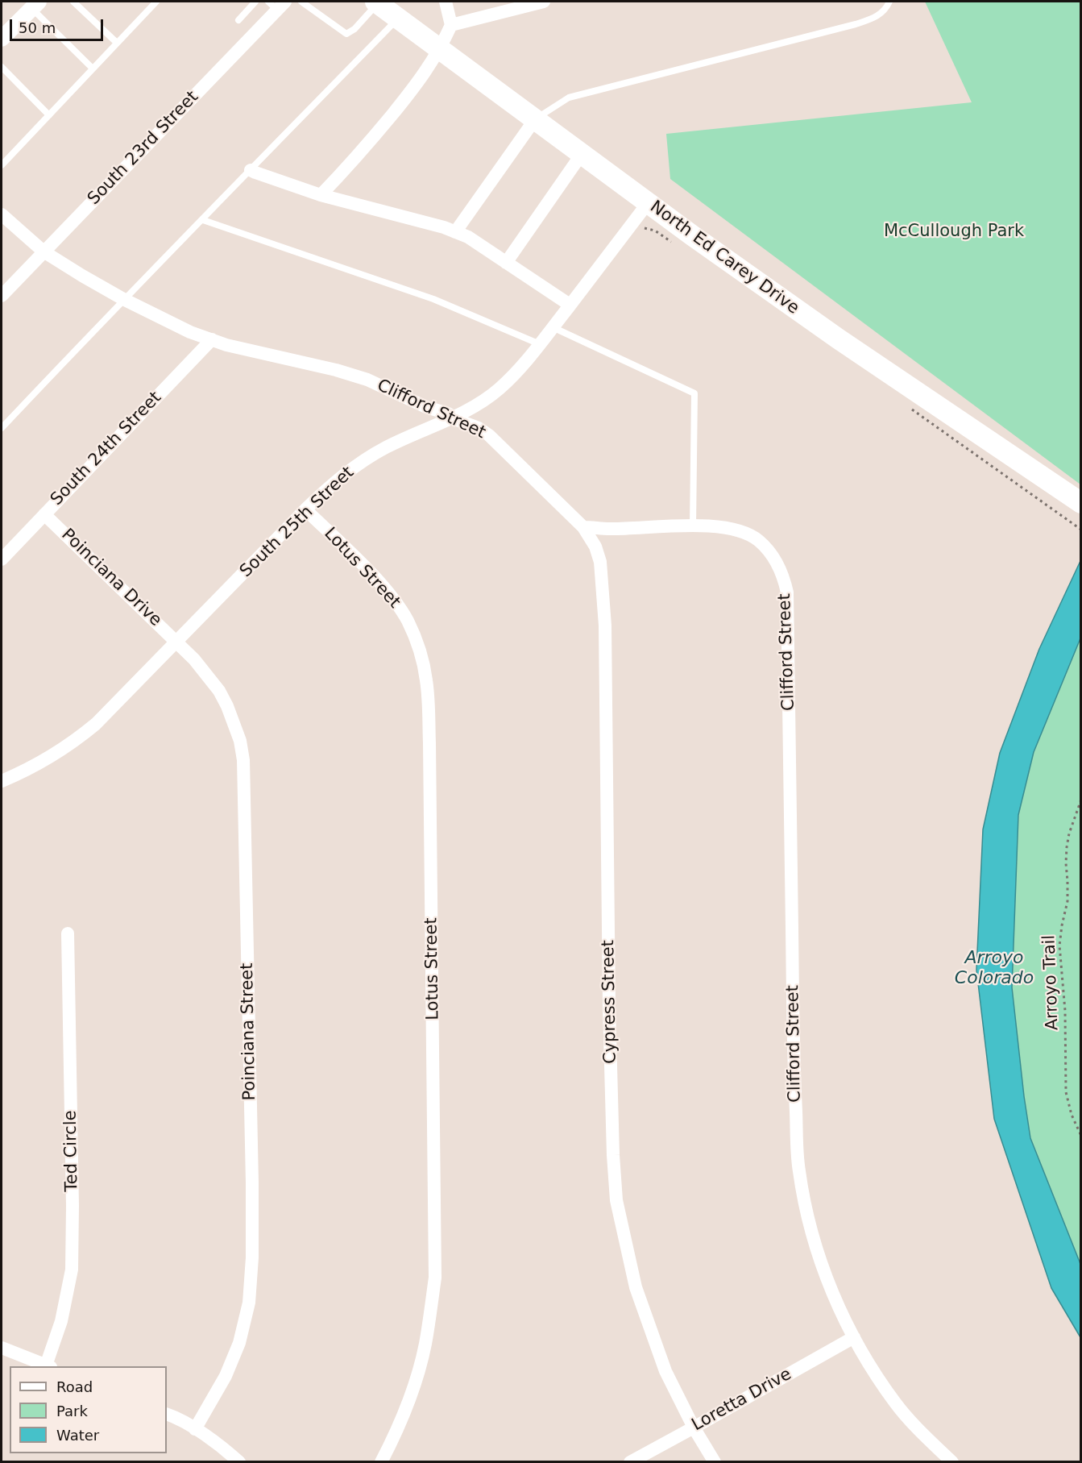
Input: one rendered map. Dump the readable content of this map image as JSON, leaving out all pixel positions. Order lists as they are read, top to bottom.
{
  "streets": {
    "main road": ["North Ed Carey Drive"],
    "street": [
      "South 23rd Street",
      "Clifford Street",
      "South 24th Street",
      "South 25th Street",
      "Lotus Street",
      "Poinciana Drive",
      "Cypress Street",
      "Poinciana Street",
      "Ted Circle",
      "Loretta Drive"
    ],
    "path": ["Arroyo Trail"]
  },
  "crossings": [
    ["South 23rd Street", "Clifford Street"],
    ["North Ed Carey Drive", "South 25th Street"],
    ["Clifford Street", "South 24th Street"],
    ["Clifford Street", "South 25th Street"],
    ["Clifford Street", "Cypress Street"],
    ["Clifford Street", "Loretta Drive"],
    ["South 24th Street", "Poinciana Drive"],
    ["South 25th Street", "Lotus Street"],
    ["South 25th Street", "Poinciana Drive"],
    ["South 25th Street", "Poinciana Street"],
    ["Poinciana Drive", "Poinciana Street"],
    ["Cypress Street", "Loretta Drive"]
  ],
  "water": ["Arroyo Colorado"],
  "parks": ["McCullough Park"],
  "legend": ["Road", "Park", "Water"],
  "scale_bar": "50 m"
}
